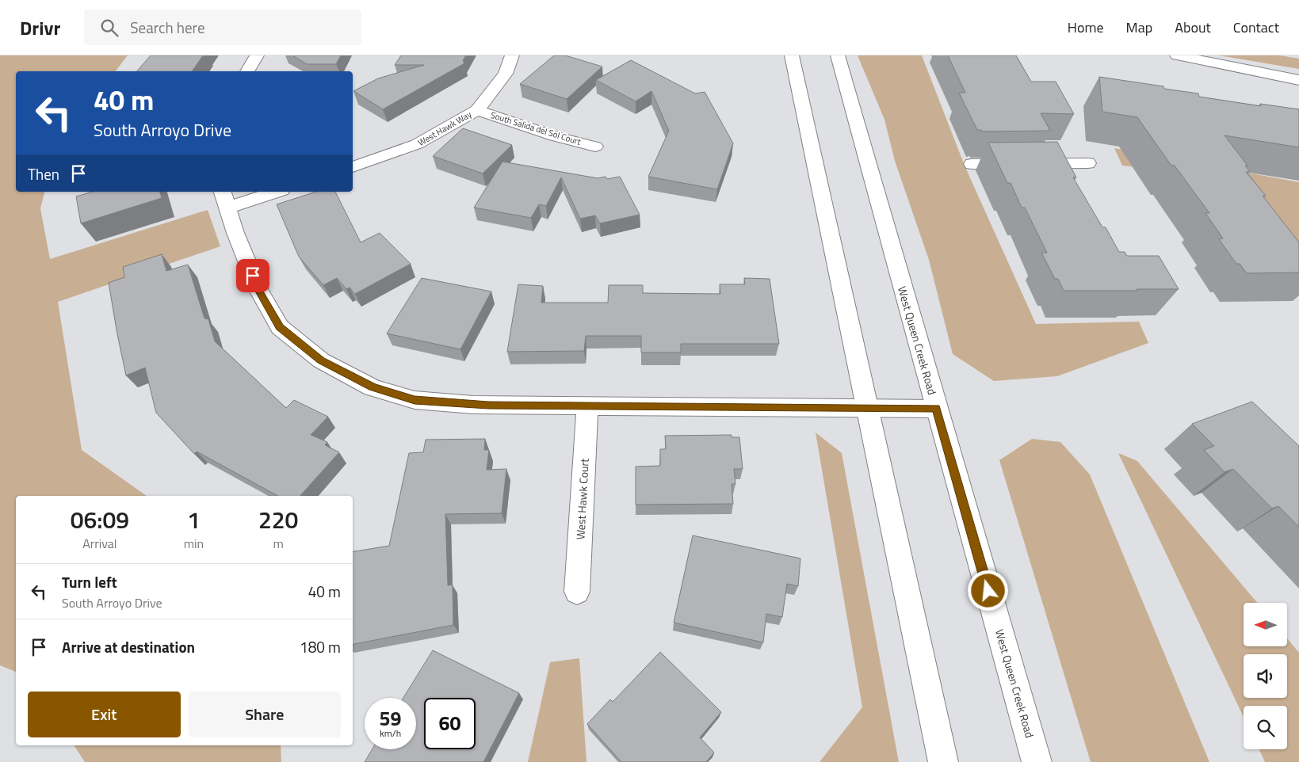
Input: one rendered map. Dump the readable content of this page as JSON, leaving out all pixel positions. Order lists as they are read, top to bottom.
{
  "streets": {
    "street": [
      "West Hawk Way",
      "South Salida del Sol Court",
      "West Queen Creek Road",
      "West Hawk Court"
    ]
  },
  "crossings": [
    ["West Hawk Way", "South Salida del Sol Court"]
  ],
  "north": "left",
  "page": {
    "header": "Drivr",
    "search": "Search here",
    "nav": [
      "Home",
      "Map",
      "About",
      "Contact"
    ],
    "turn": ["40 m", "South Arroyo Drive"],
    "then": "Then",
    "eta": [
      "06:09",
      "Arrival",
      "1",
      "min",
      "220",
      "m"
    ],
    "list": [
      {
        "name": "Turn left",
        "note": "South Arroyo Drive",
        "value": "40 m"
      },
      {
        "name": "Arrive at destination",
        "value": "180 m"
      }
    ],
    "buttons": ["Exit", "Share"],
    "speed": "59 km/h",
    "limit": "60"
  }
}
